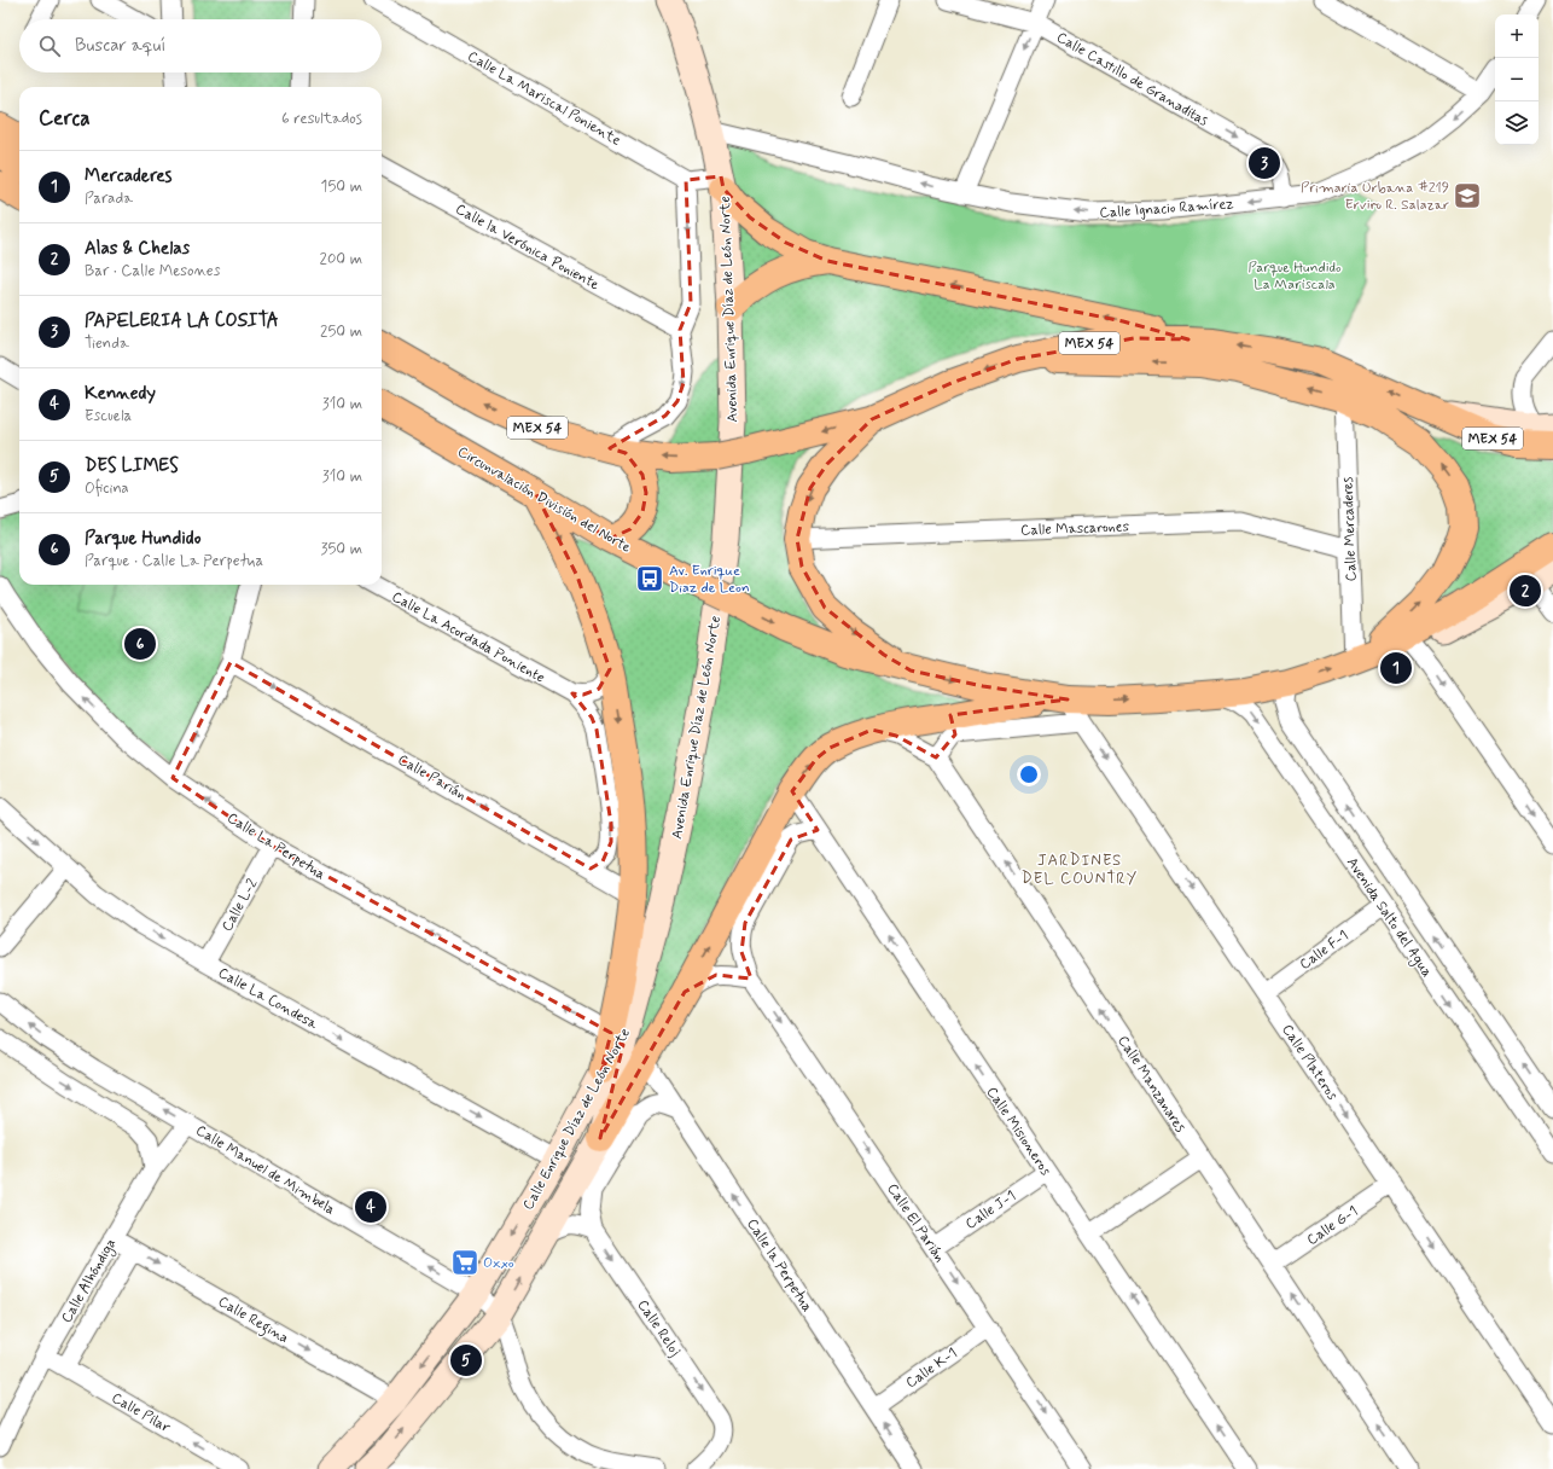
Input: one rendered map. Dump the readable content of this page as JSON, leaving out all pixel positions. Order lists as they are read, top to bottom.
{
  "streets": {
    "main road": [
      "Avenida Enrique Díaz de León Norte",
      "MEX 54",
      "Circunvalación División del Norte",
      "Calle Enrique Díaz de León Norte"
    ],
    "street": [
      "Calle Castillo de Granaditas",
      "Calle La Mariscal Poniente",
      "Calle Ignacio Ramírez",
      "Calle la Verónica Poniente",
      "Calle Mascarones",
      "Calle Mercaderes",
      "Calle La Acordada Poniente",
      "Calle Parián",
      "Calle La Perpetua",
      "Calle L-2",
      "Avenida Salto del Agua",
      "Calle F-1",
      "Calle La Condesa",
      "Calle Plateros",
      "Calle Manzanares",
      "Calle Misioneros",
      "Calle Manuel de Mimbela",
      "Calle J-1",
      "Calle El Parián",
      "Calle G-1",
      "Calle la Perpetua",
      "Calle Alhóndiga",
      "Calle Regina",
      "Calle Reloj",
      "Calle K-1",
      "Calle Pilar"
    ]
  },
  "crossings": [
    ["Calle Castillo de Granaditas", "Calle Ignacio Ramírez"],
    ["Calle Ignacio Ramírez", "Avenida Enrique Díaz de León Norte"],
    ["Avenida Enrique Díaz de León Norte", "Calle La Perpetua"],
    ["Avenida Enrique Díaz de León Norte", "Calle Enrique Díaz de León Norte"],
    ["Circunvalación División del Norte", "Calle Mercaderes"],
    ["Circunvalación División del Norte", "Avenida Salto del Agua"],
    ["Circunvalación División del Norte", "Calle Plateros"],
    ["Calle Mascarones", "Calle Mercaderes"],
    ["Calle La Perpetua", "Calle L-2"],
    ["Calle La Perpetua", "Calle Enrique Díaz de León Norte"],
    ["Calle L-2", "Calle La Condesa"],
    ["Avenida Salto del Agua", "Calle F-1"],
    ["Calle F-1", "Calle Plateros"],
    ["Calle La Condesa", "Calle Enrique Díaz de León Norte"],
    ["Calle Plateros", "Calle G-1"],
    ["Calle Manzanares", "Calle G-1"],
    ["Calle Enrique Díaz de León Norte", "Calle Manuel de Mimbela"],
    ["Calle Enrique Díaz de León Norte", "Calle Regina"],
    ["Calle Misioneros", "Calle J-1"],
    ["Calle Misioneros", "Calle El Parián"],
    ["Calle Manuel de Mimbela", "Calle Alhóndiga"],
    ["Calle J-1", "Calle El Parián"],
    ["Calle El Parián", "Calle K-1"],
    ["Calle la Perpetua", "Calle K-1"],
    ["Calle Alhóndiga", "Calle Regina"],
    ["Calle Alhóndiga", "Calle Pilar"]
  ],
  "one_way": [
    "Calle Castillo de Granaditas",
    "Calle Ignacio Ramírez",
    "Calle Parián",
    "Calle La Perpetua",
    "Calle La Condesa",
    "Calle Plateros",
    "Calle Manzanares",
    "Calle Misioneros",
    "Calle El Parián",
    "Calle la Perpetua",
    "Calle Regina",
    "Calle Reloj",
    "Calle Pilar"
  ],
  "districts": ["JARDINES DEL COUNTRY"],
  "parks": ["Parque Hundido La Mariscala"],
  "places": {
    "school or university": ["Primaria Urbana #219 Erviro R. Salazar"],
    "bus stop": ["Av. Enrique Diaz de Leon"],
    "supermarket": ["Oxxo"]
  },
  "page": {
    "map_buttons": ["+", "−"],
    "search": "Buscar aquí",
    "heading": ["Cerca", "6 resultados"],
    "pins": [
      "3",
      "2",
      "6",
      "1",
      "4",
      "5"
    ],
    "list": [
      {
        "mark": "1",
        "name": "Mercaderes",
        "note": "Parada",
        "value": "150 m"
      },
      {
        "mark": "2",
        "name": "Alas & Chelas",
        "note": "Bar · Calle Mesones",
        "value": "200 m"
      },
      {
        "mark": "3",
        "name": "PAPELERIA LA COSITA",
        "note": "Tienda",
        "value": "250 m"
      },
      {
        "mark": "4",
        "name": "Kennedy",
        "note": "Escuela",
        "value": "310 m"
      },
      {
        "mark": "5",
        "name": "DES LIMES",
        "note": "Oficina",
        "value": "310 m"
      },
      {
        "mark": "6",
        "name": "Parque Hundido",
        "note": "Parque · Calle La Perpetua",
        "value": "350 m"
      }
    ]
  }
}
